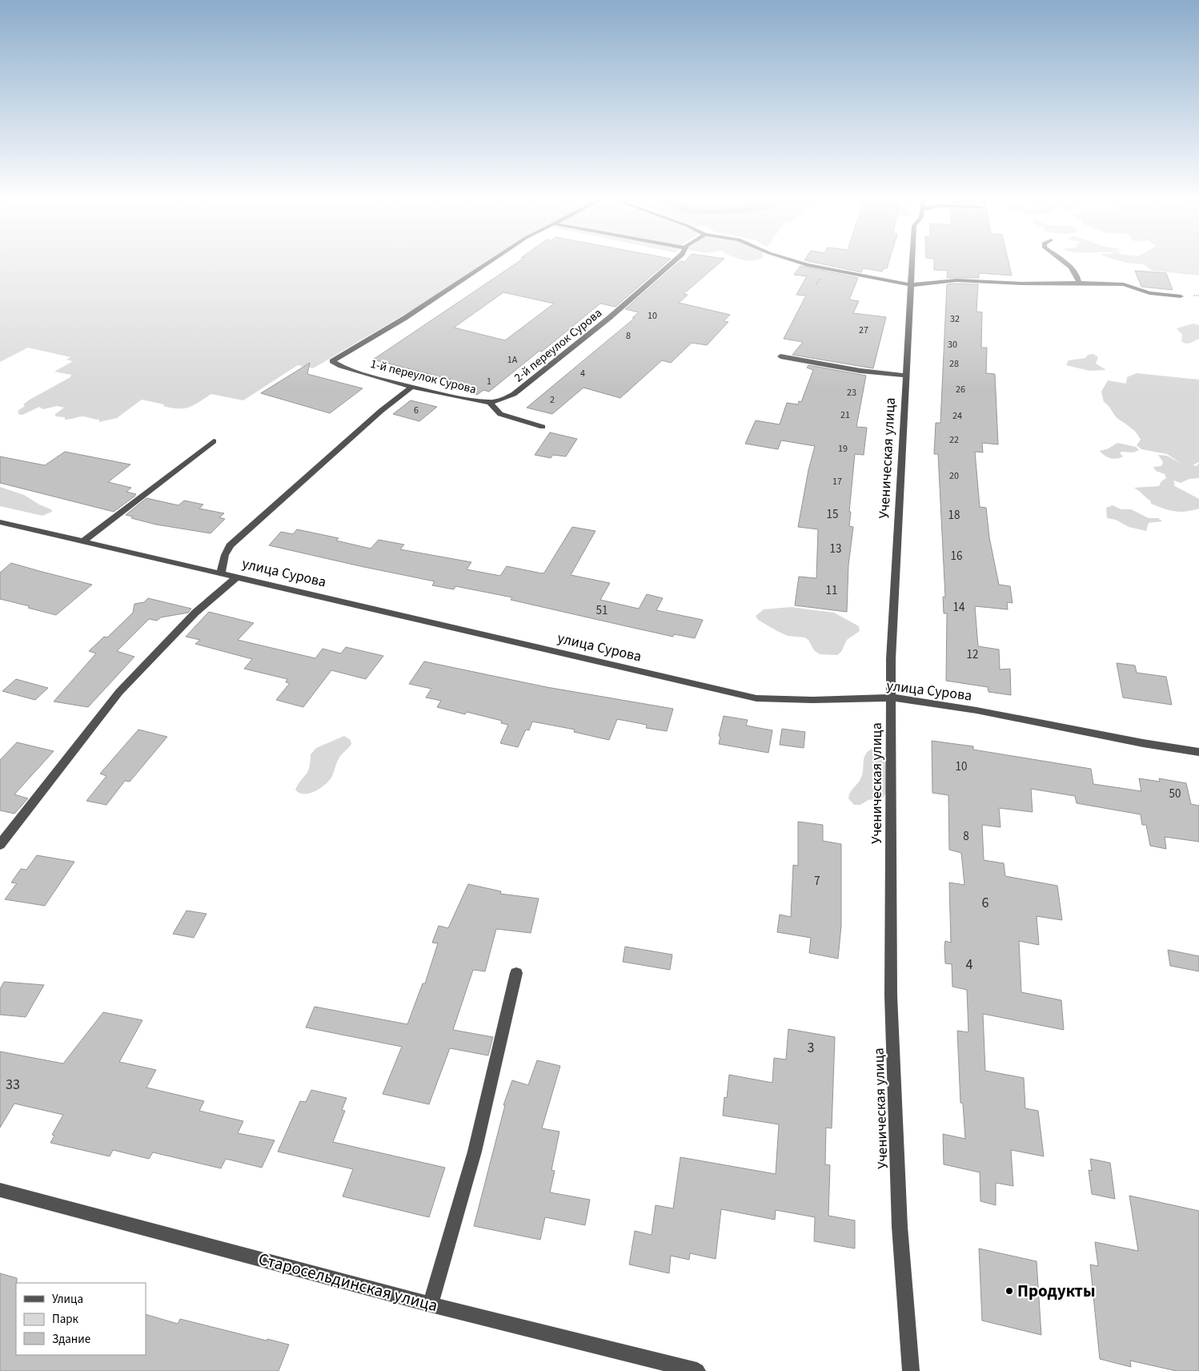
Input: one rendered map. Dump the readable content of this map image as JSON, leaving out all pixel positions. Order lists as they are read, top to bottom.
{
  "streets": {
    "street": [
      "2-й переулок Сурова",
      "1-й переулок Сурова",
      "Ученическая улица",
      "улица Сурова",
      "Старосельдинская улица"
    ]
  },
  "crossings": [
    ["2-й переулок Сурова", "1-й переулок Сурова"],
    ["Ученическая улица", "улица Сурова"]
  ],
  "places": ["Продукты"],
  "house_numbers": [
    "10",
    "32",
    "27",
    "8",
    "30",
    "1А",
    "28",
    "4",
    "1",
    "26",
    "23",
    "2",
    "6",
    "21",
    "24",
    "22",
    "19",
    "20",
    "17",
    "15",
    "18",
    "13",
    "16",
    "11",
    "14",
    "51",
    "12",
    "10",
    "50",
    "8",
    "7",
    "6",
    "4",
    "3",
    "33"
  ],
  "legend": ["Улица", "Парк", "Здание"]
}
